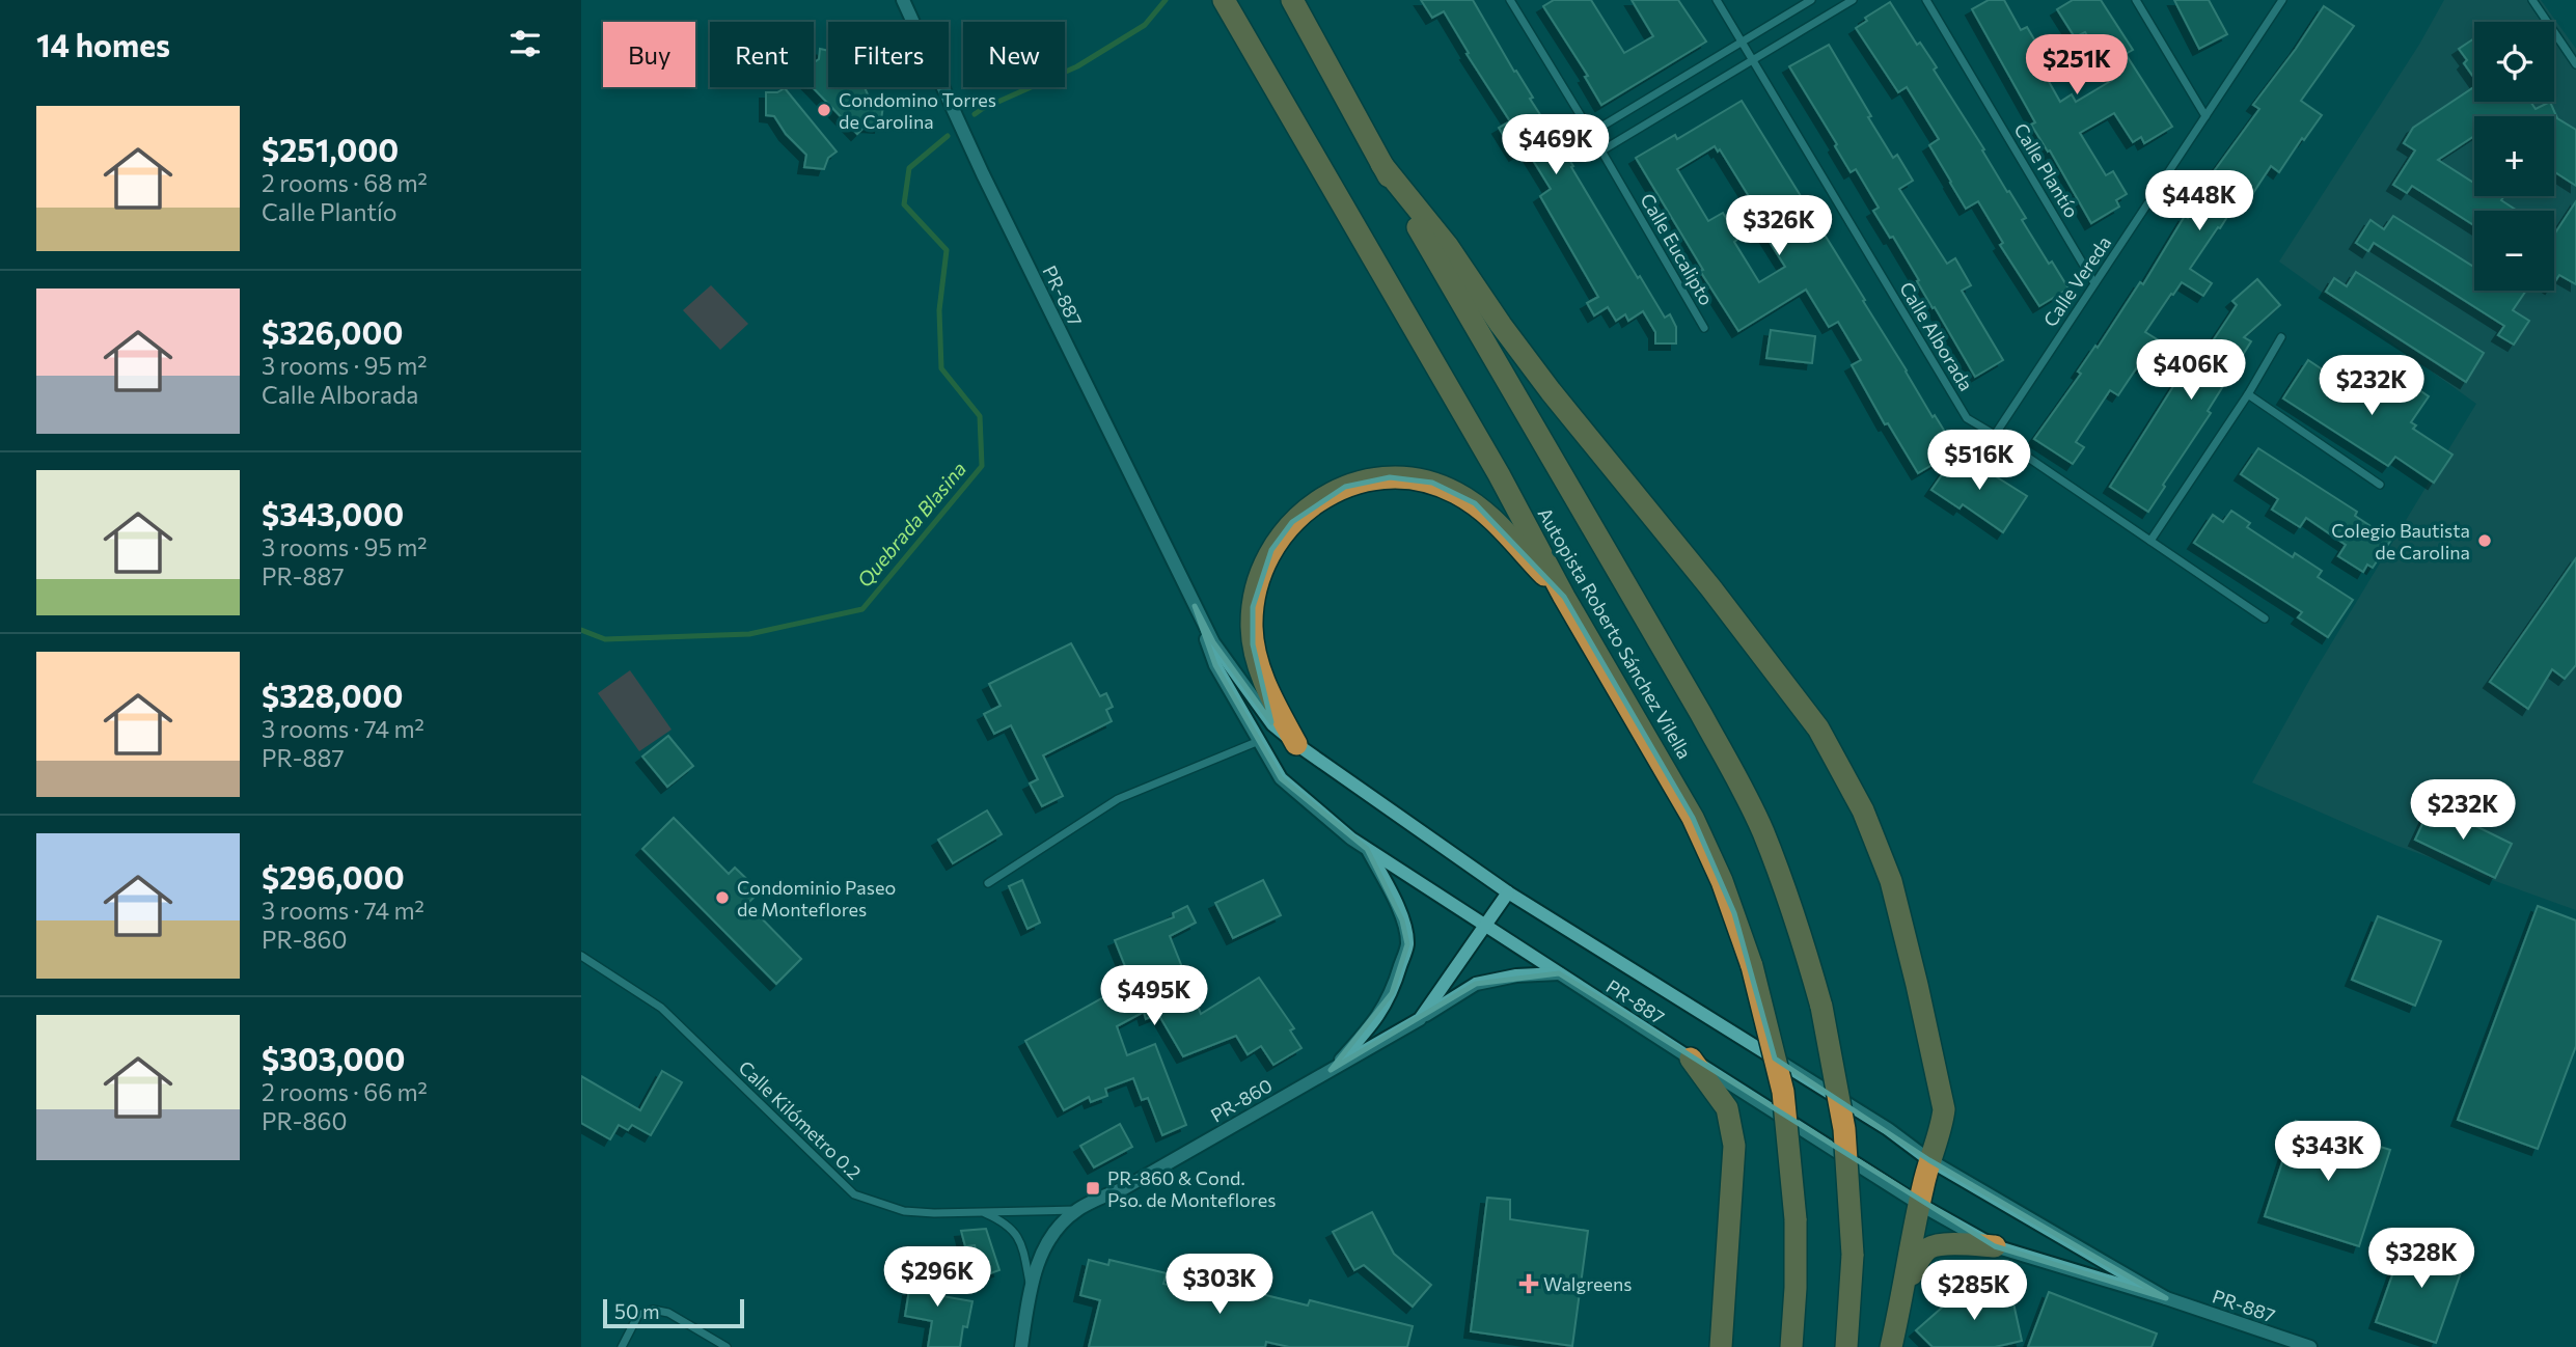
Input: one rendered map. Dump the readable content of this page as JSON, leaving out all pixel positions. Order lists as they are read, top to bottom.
{
  "streets": {
    "highway": ["Autopista Roberto Sánchez Vilella"],
    "street": [
      "Calle Plantío",
      "Calle Eucalipto",
      "Calle Vereda",
      "PR-887",
      "Calle Alborada",
      "PR-860",
      "Calle Kilómetro 0.2"
    ]
  },
  "crossings": [
    ["Calle Plantío", "Calle Vereda"],
    ["Calle Vereda", "Calle Alborada"],
    ["PR-887", "PR-860"],
    ["PR-860", "Calle Kilómetro 0.2"]
  ],
  "water": ["Quebrada Blasina"],
  "places": {
    "other": ["Condomino Torres de Carolina", "Colegio Bautista de Carolina", "Condominio Paseo de Monteflores"],
    "transit": ["PR-860 & Cond. Pso. de Monteflores"],
    "health": ["Walgreens"]
  },
  "scale_bar": "50 m",
  "page": {
    "heading": "14 homes",
    "map_buttons": ["+", "−"],
    "chip": [
      "Buy",
      "Rent",
      "Filters",
      "New"
    ],
    "price": [
      "$251K",
      "$469K",
      "$448K",
      "$326K",
      "$406K",
      "$232K",
      "$516K",
      "$232K",
      "$495K",
      "$343K",
      "$328K",
      "$296K",
      "$303K",
      "$285K"
    ],
    "list": [
      {
        "name": "$251,000",
        "note": "2 rooms · 68 m² · Calle Plantío"
      },
      {
        "name": "$326,000",
        "note": "3 rooms · 95 m² · Calle Alborada"
      },
      {
        "name": "$343,000",
        "note": "3 rooms · 95 m² · PR-887"
      },
      {
        "name": "$328,000",
        "note": "3 rooms · 74 m² · PR-887"
      },
      {
        "name": "$296,000",
        "note": "3 rooms · 74 m² · PR-860"
      },
      {
        "name": "$303,000",
        "note": "2 rooms · 66 m² · PR-860"
      }
    ],
    "scale": "50 m"
  }
}
